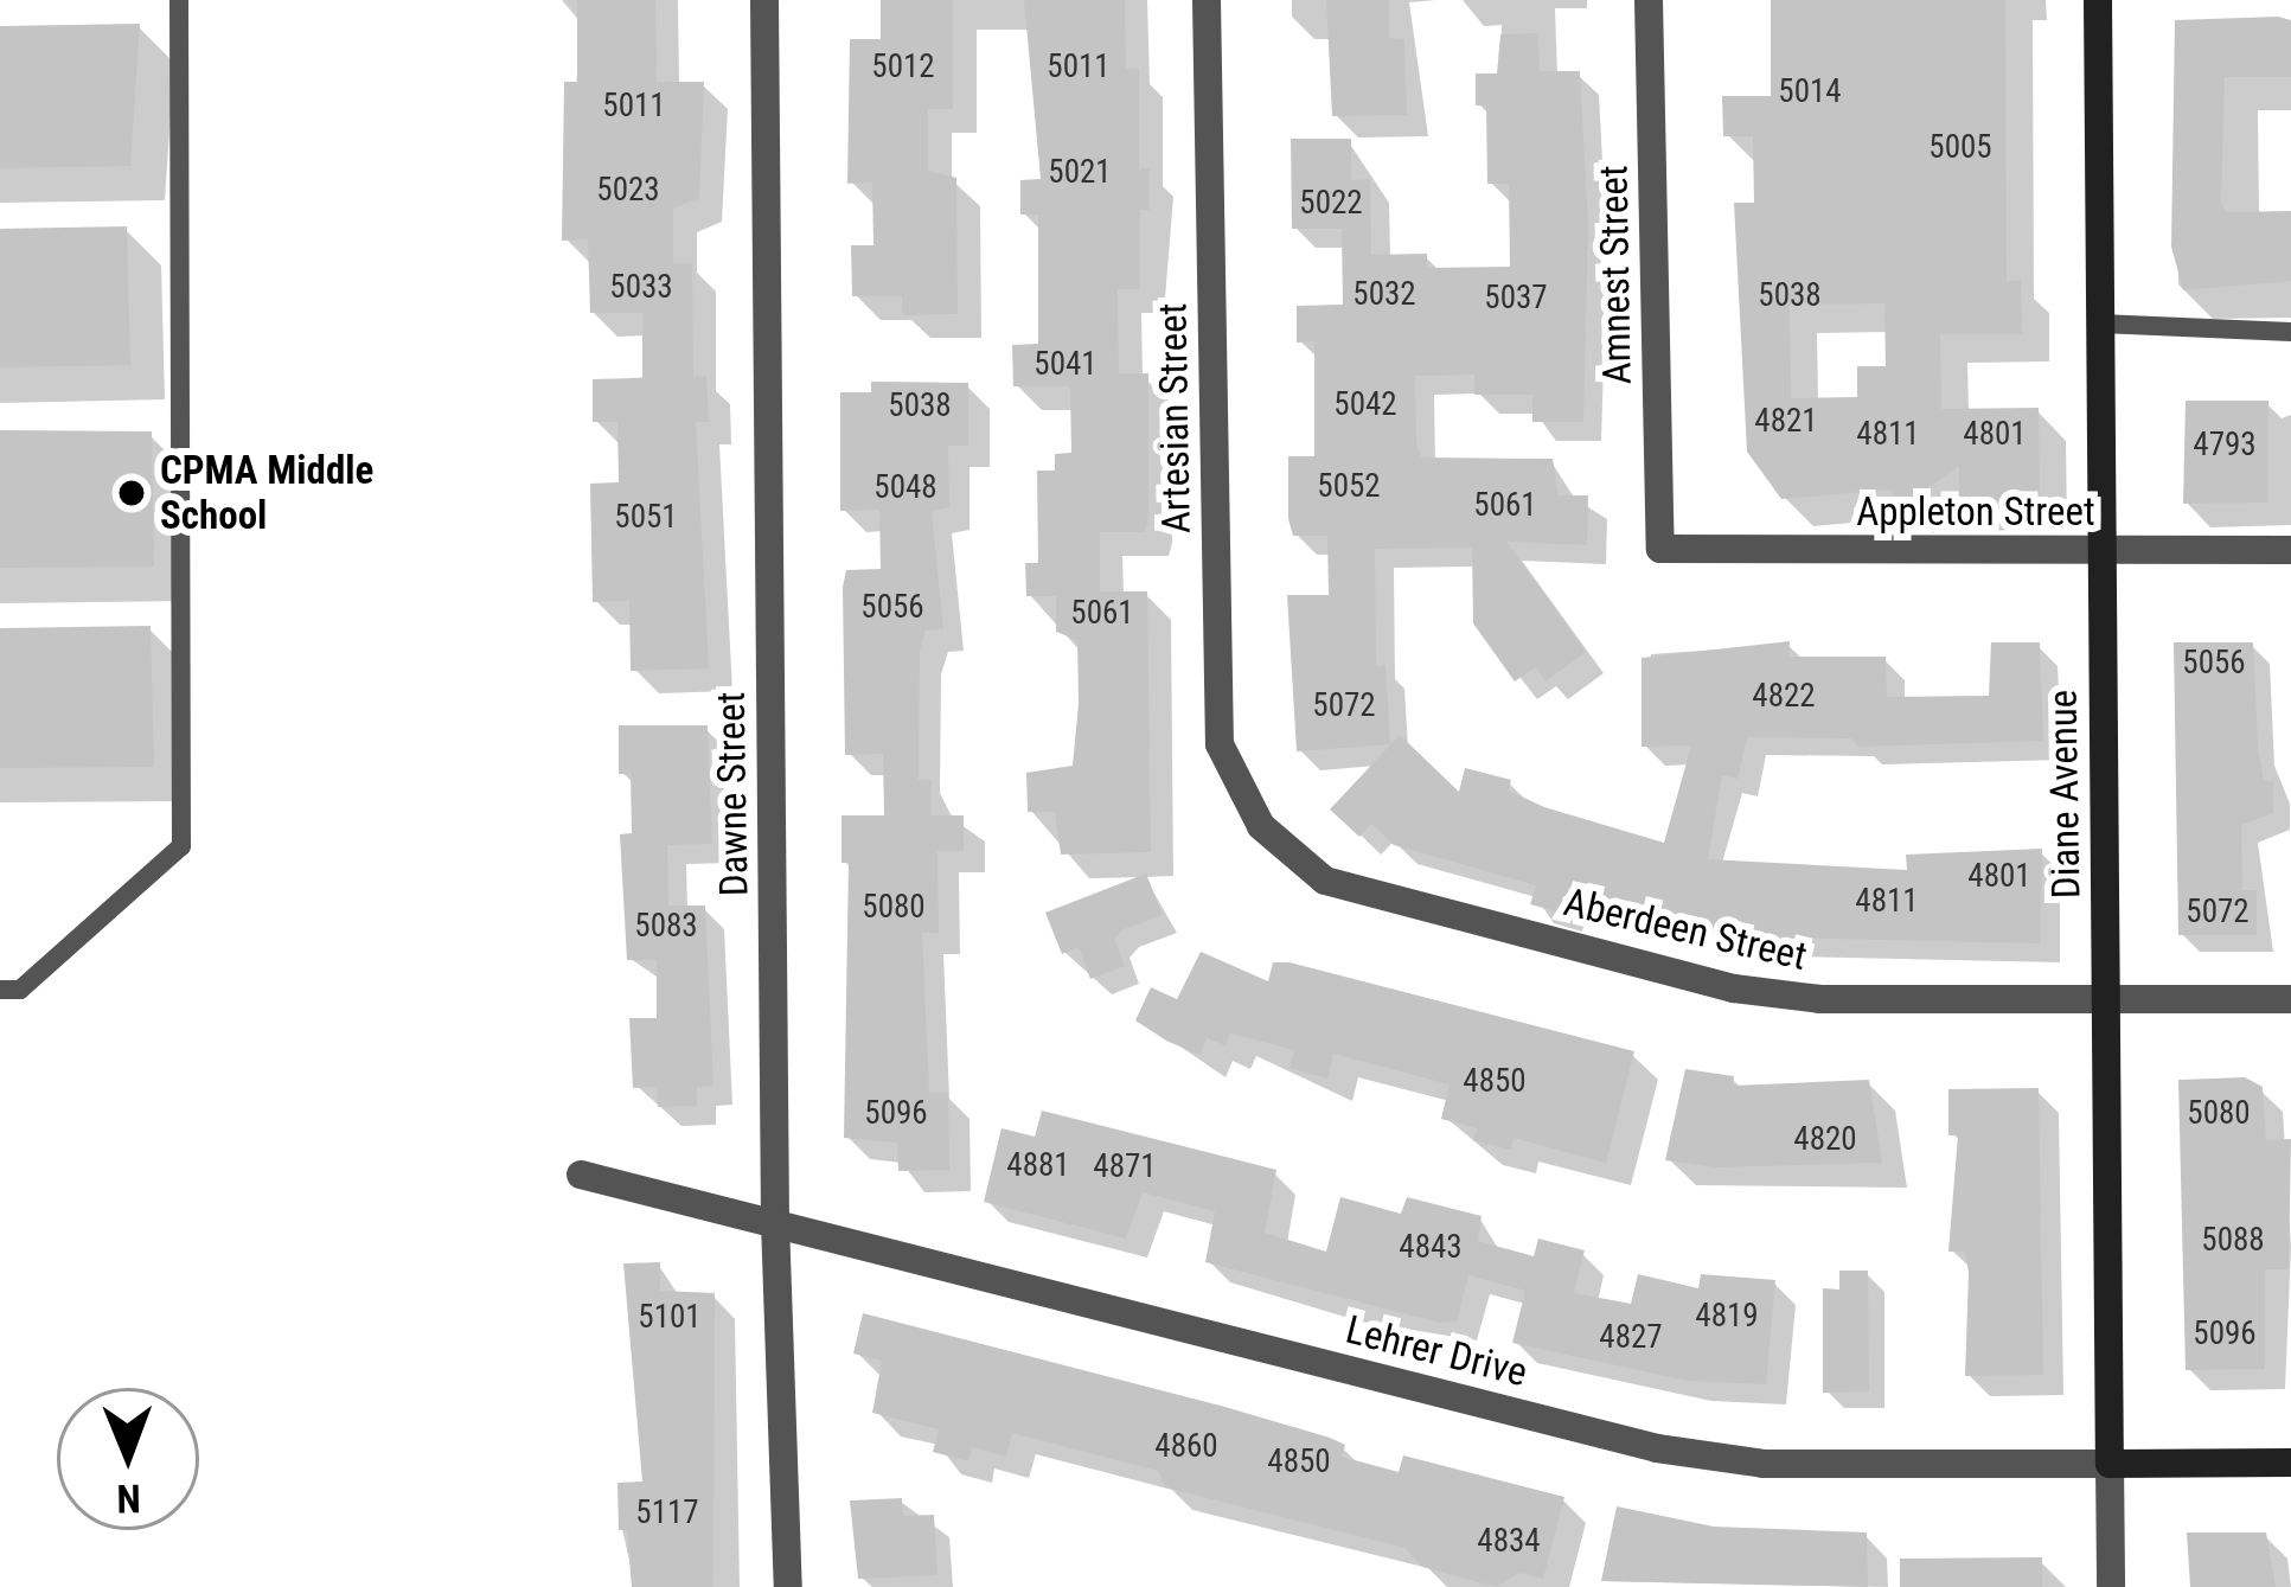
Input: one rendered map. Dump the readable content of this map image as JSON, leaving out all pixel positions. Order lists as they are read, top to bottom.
{
  "streets": {
    "street": [
      "Amnest Street",
      "Artesian Street",
      "Appleton Street",
      "Dawne Street",
      "Diane Avenue",
      "Aberdeen Street",
      "Lehrer Drive"
    ]
  },
  "crossings": [
    ["Amnest Street", "Appleton Street"],
    ["Artesian Street", "Aberdeen Street"],
    ["Appleton Street", "Diane Avenue"],
    ["Dawne Street", "Lehrer Drive"],
    ["Diane Avenue", "Aberdeen Street"],
    ["Diane Avenue", "Lehrer Drive"]
  ],
  "places": ["CPMA Middle School"],
  "house_numbers": [
    "5012",
    "5011",
    "5014",
    "5011",
    "5005",
    "5021",
    "5023",
    "5022",
    "5033",
    "5032",
    "5038",
    "5037",
    "5041",
    "5042",
    "5038",
    "4821",
    "4811",
    "4801",
    "4793",
    "5052",
    "5048",
    "5061",
    "5051",
    "5056",
    "5061",
    "5056",
    "4822",
    "5072",
    "4801",
    "4811",
    "5080",
    "5072",
    "5083",
    "4850",
    "5096",
    "5080",
    "4820",
    "4881",
    "4871",
    "5088",
    "4843",
    "4819",
    "5101",
    "5096",
    "4827",
    "4860",
    "4850",
    "5117",
    "4834"
  ],
  "north": "bottom"
}
